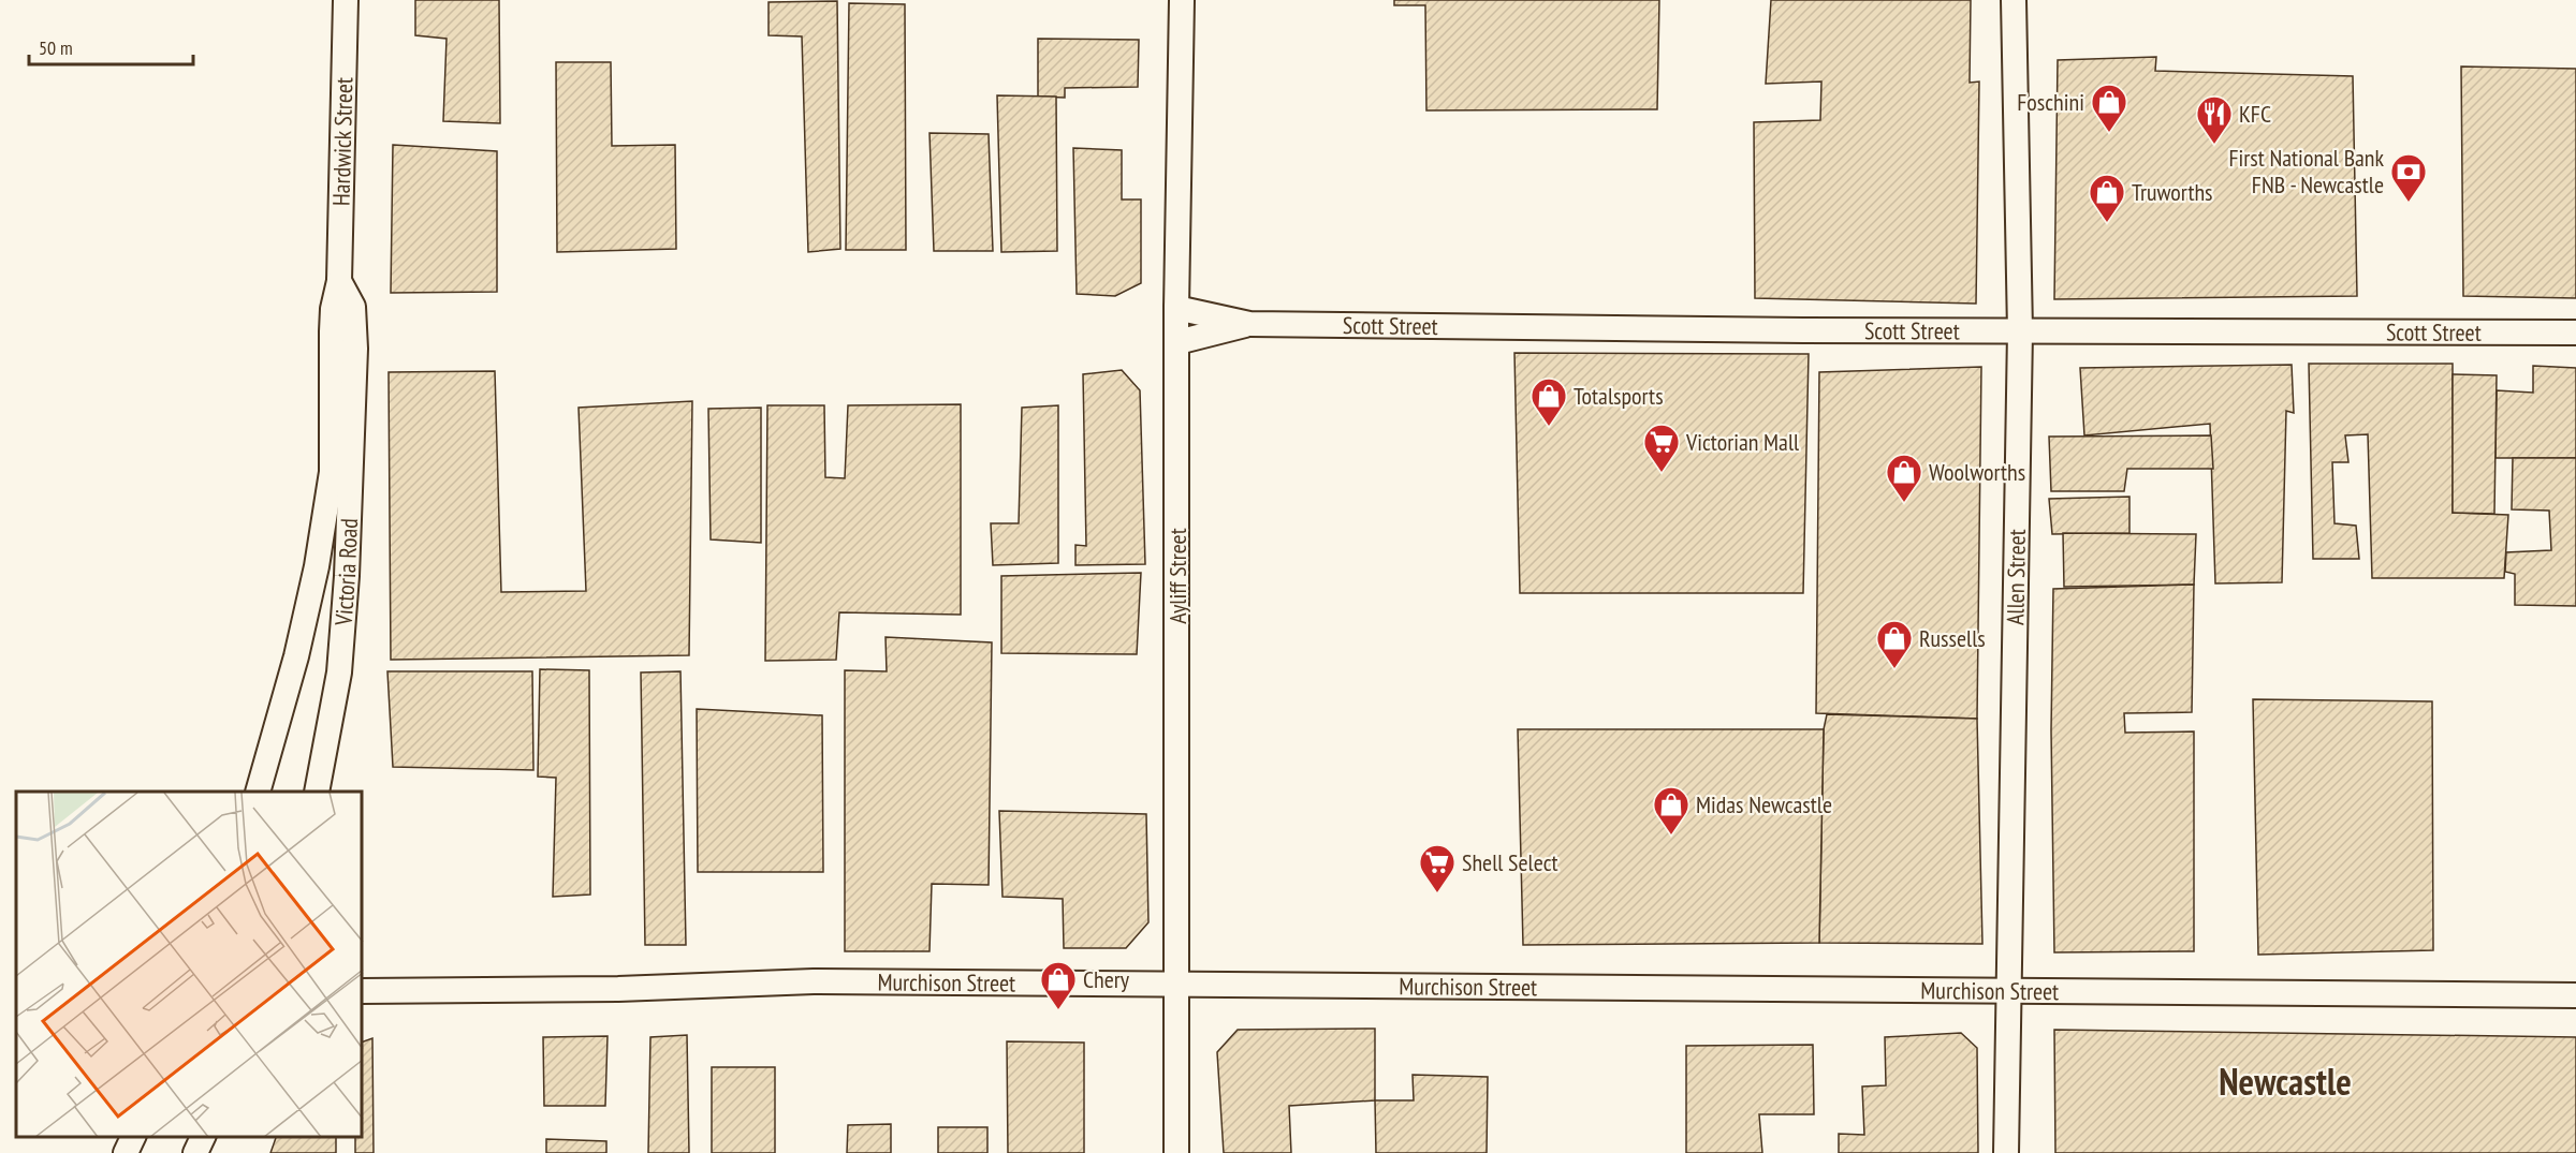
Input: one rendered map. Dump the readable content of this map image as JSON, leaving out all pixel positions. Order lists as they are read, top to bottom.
{
  "streets": {
    "street": [
      "Hardwick Street",
      "Scott Street",
      "Victoria Road",
      "Ayliff Street",
      "Allen Street",
      "Murchison Street"
    ]
  },
  "crossings": [
    ["Hardwick Street", "Victoria Road"],
    ["Scott Street", "Ayliff Street"],
    ["Scott Street", "Allen Street"],
    ["Ayliff Street", "Murchison Street"],
    ["Allen Street", "Murchison Street"]
  ],
  "districts": ["Newcastle"],
  "places": {
    "shop": [
      "Foschini",
      "Truworths",
      "Totalsports",
      "Woolworths",
      "Russells",
      "Midas Newcastle",
      "Chery"
    ],
    "restaurant": ["KFC"],
    "bank": ["First National Bank FNB - Newcastle"],
    "supermarket": ["Victorian Mall", "Shell Select"]
  },
  "scale_bar": "50 m"
}
